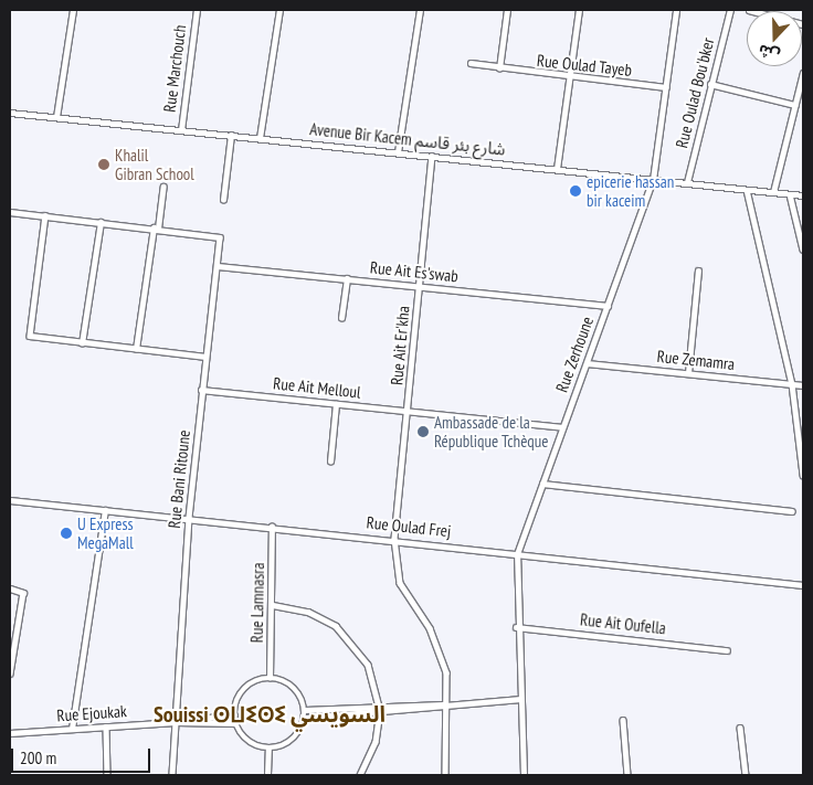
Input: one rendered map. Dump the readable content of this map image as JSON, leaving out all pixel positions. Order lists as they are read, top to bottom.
{
  "streets": {
    "street": [
      "Rue Oulad Tayeb",
      "Rue Marchouch",
      "Rue Oulad Bou'bker",
      "Avenue Bir Kacem شارع بئر قاسم",
      "Rue Ait Es'swab",
      "Rue Ait Er'kha",
      "Rue Zerhoune",
      "Rue Zemamra",
      "Rue Ait Melloul",
      "Rue Bani Ritoune",
      "Rue Oulad Frej",
      "Rue Lamnasra",
      "Rue Ait Oufella",
      "Rue Ejoukak"
    ]
  },
  "crossings": [
    ["Rue Oulad Tayeb", "Rue Zerhoune"],
    ["Rue Marchouch", "Avenue Bir Kacem شارع بئر قاسم"],
    ["Rue Oulad Bou'bker", "Avenue Bir Kacem شارع بئر قاسم"],
    ["Avenue Bir Kacem شارع بئر قاسم", "Rue Ait Er'kha"],
    ["Avenue Bir Kacem شارع بئر قاسم", "Rue Zerhoune"],
    ["Rue Ait Es'swab", "Rue Ait Er'kha"],
    ["Rue Ait Es'swab", "Rue Zerhoune"],
    ["Rue Ait Es'swab", "Rue Bani Ritoune"],
    ["Rue Ait Er'kha", "Rue Ait Melloul"],
    ["Rue Ait Er'kha", "Rue Oulad Frej"],
    ["Rue Zerhoune", "Rue Zemamra"],
    ["Rue Zerhoune", "Rue Ait Melloul"],
    ["Rue Zerhoune", "Rue Oulad Frej"],
    ["Rue Zerhoune", "Rue Ait Oufella"],
    ["Rue Ait Melloul", "Rue Bani Ritoune"],
    ["Rue Bani Ritoune", "Rue Oulad Frej"],
    ["Rue Bani Ritoune", "Rue Ejoukak"],
    ["Rue Oulad Frej", "Rue Lamnasra"],
    ["Rue Lamnasra", "Rue Ejoukak"]
  ],
  "districts": ["Souissi ⵙⵡⵉⵙⵉ السويسي"],
  "places": [
    "Khalil Gibran School",
    "epicerie hassan bir kaceim",
    "Ambassade de la République Tchèque",
    "U Express MegaMall"
  ],
  "scale_bar": "200 m",
  "north": "bottom"
}
